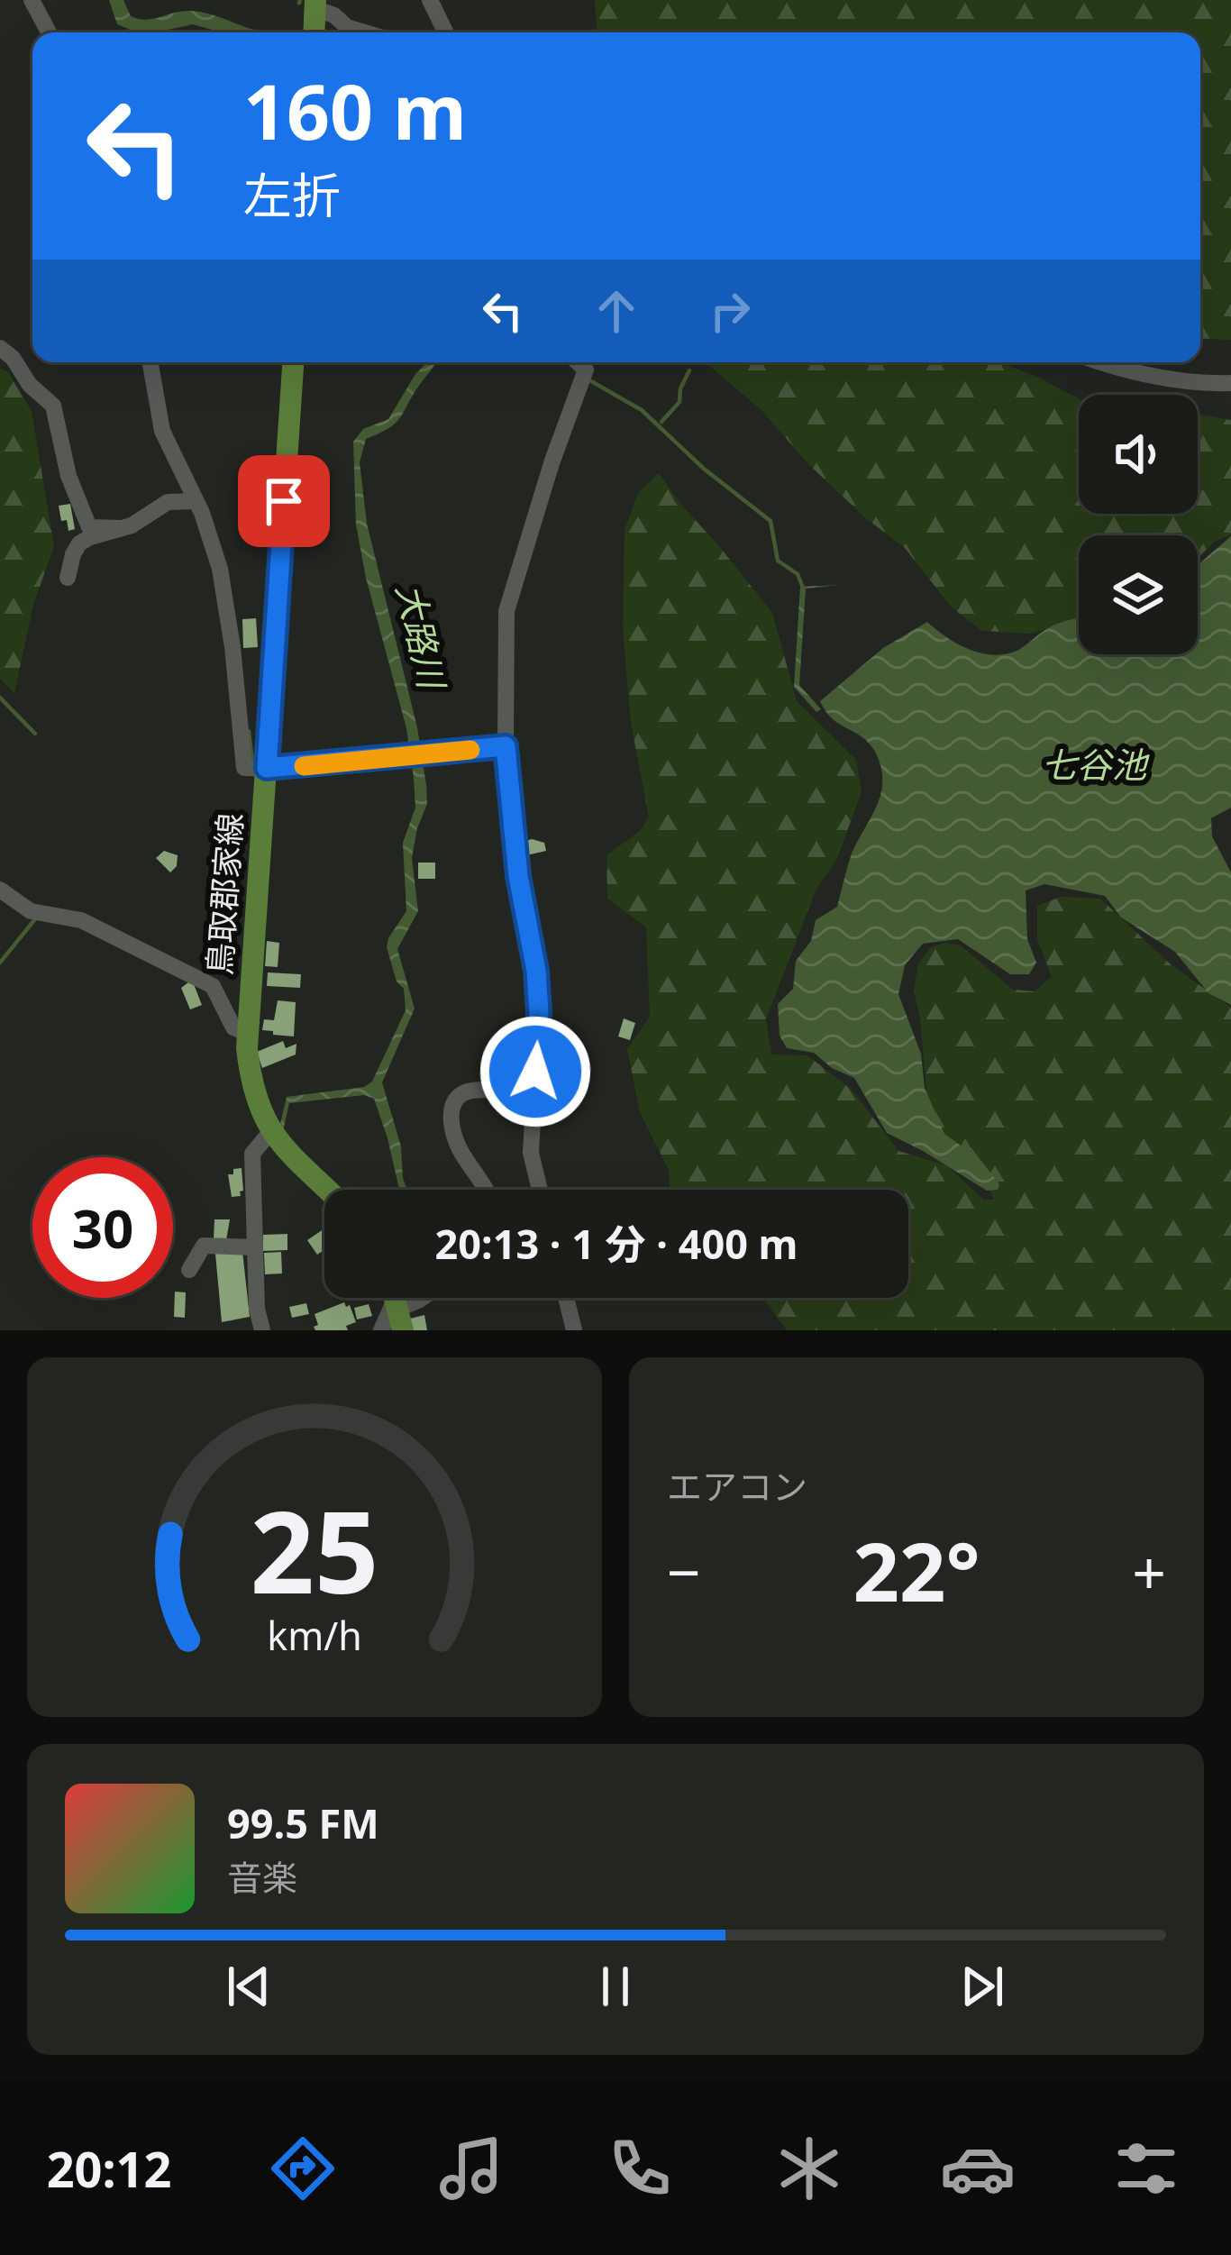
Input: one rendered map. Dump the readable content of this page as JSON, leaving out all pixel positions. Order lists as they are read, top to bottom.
{
  "streets": {
    "main road": ["鳥取郡家線"]
  },
  "water": ["大路川", "七谷池"],
  "page": {
    "turn": ["160 m", "左折"],
    "limit": "30",
    "trip": "20:13 · 1 分 · 400 m",
    "tile": "エアコン",
    "heat": ["−", "22°", "+"],
    "song": ["99.5 FM", "音楽"],
    "tabs": "20:12",
    "gauge": ["25", "km/h"]
  }
}
